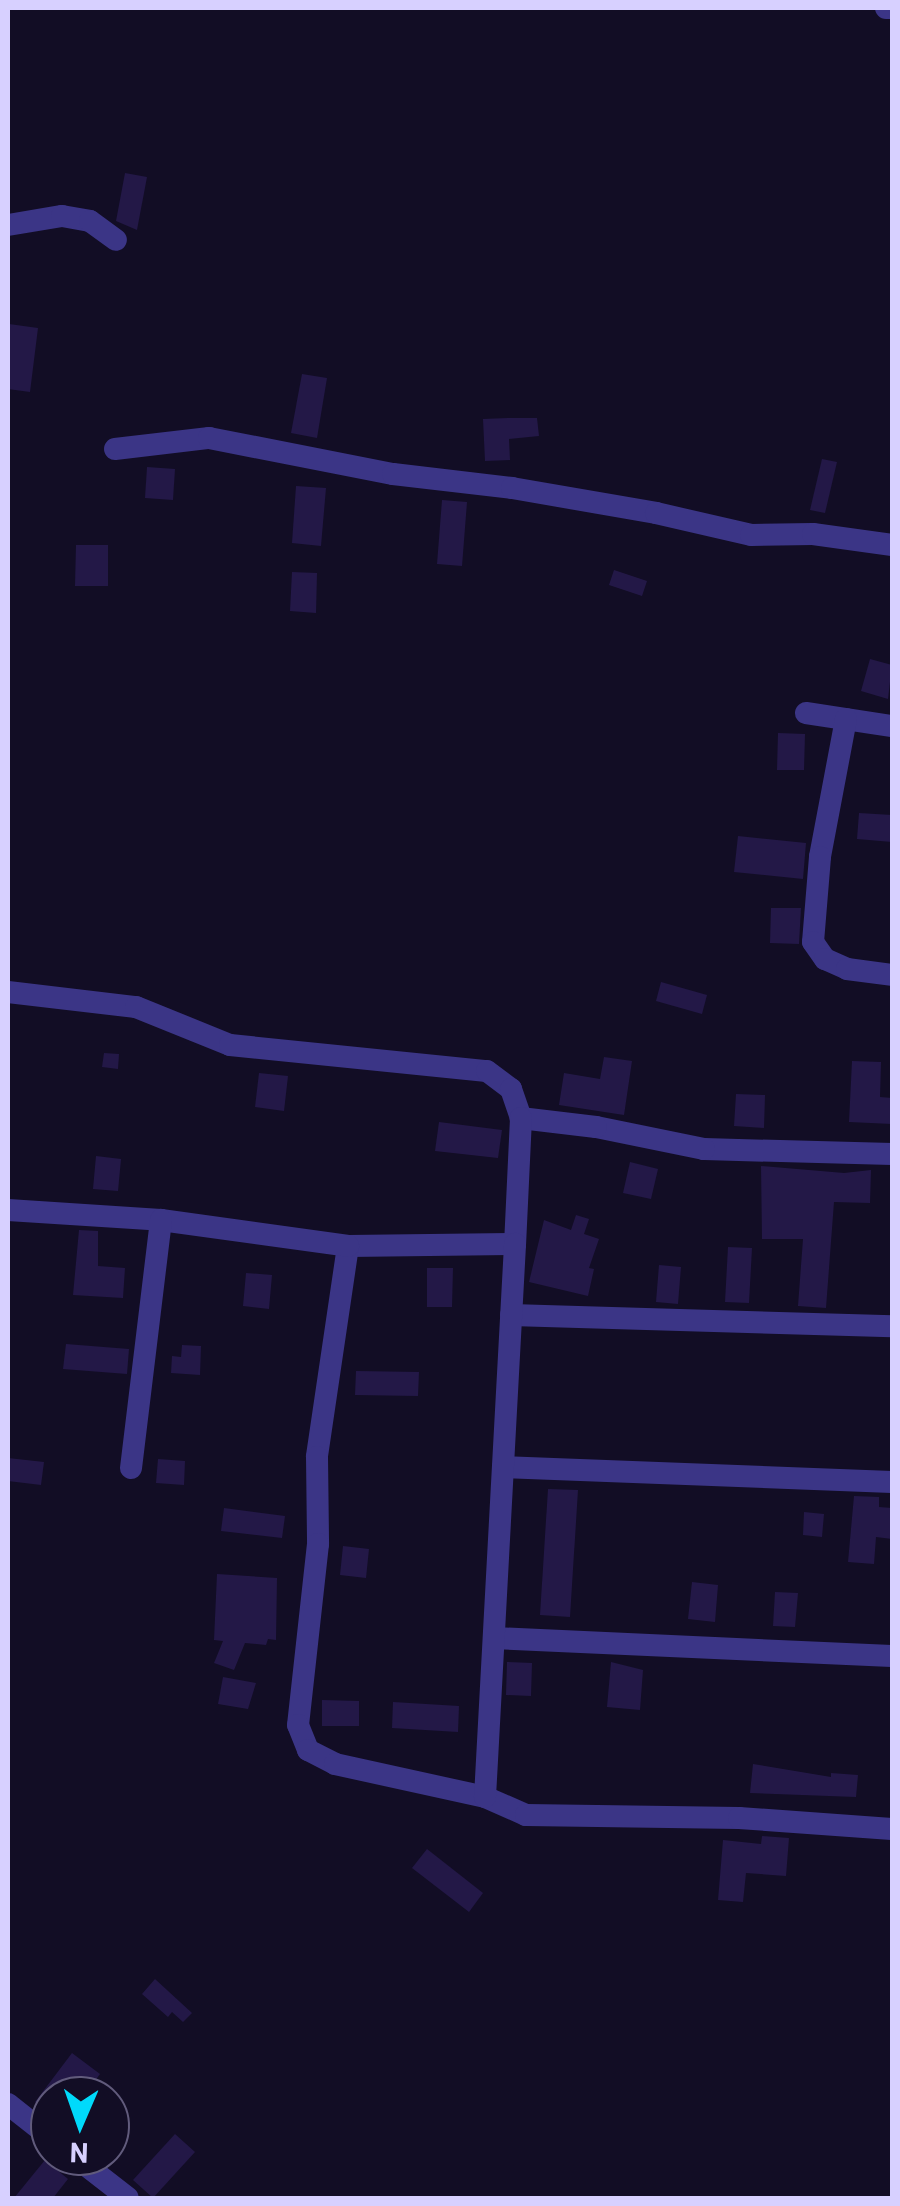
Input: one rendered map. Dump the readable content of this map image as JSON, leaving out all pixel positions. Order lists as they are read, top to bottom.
{
  "north": "bottom"
}
